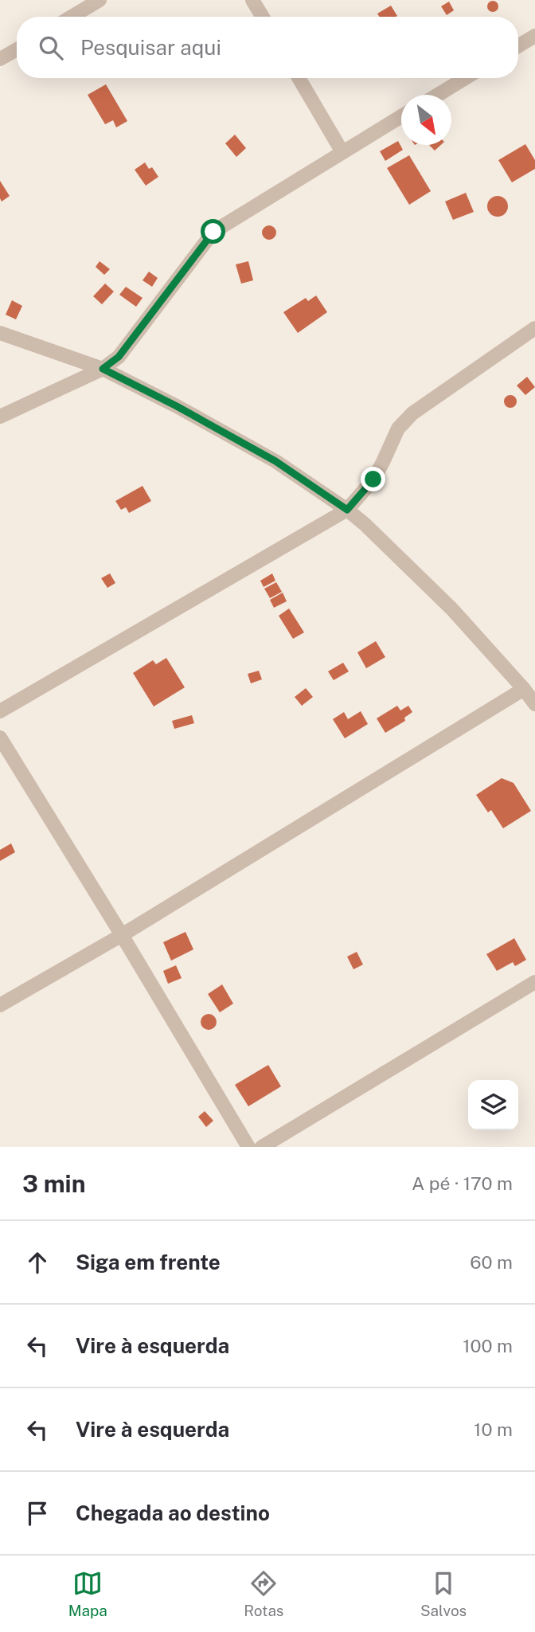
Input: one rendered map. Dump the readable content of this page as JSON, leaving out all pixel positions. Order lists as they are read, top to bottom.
{
  "north": "bottom right",
  "page": {
    "search": "Pesquisar aqui",
    "heading": ["3 min", "A pé · 170 m"],
    "list": [
      ["Siga em frente", "60 m"],
      ["Vire à esquerda", "100 m"],
      ["Vire à esquerda", "10 m"],
      "Chegada ao destino"
    ],
    "nav": ["Mapa", "Rotas", "Salvos"]
  }
}
